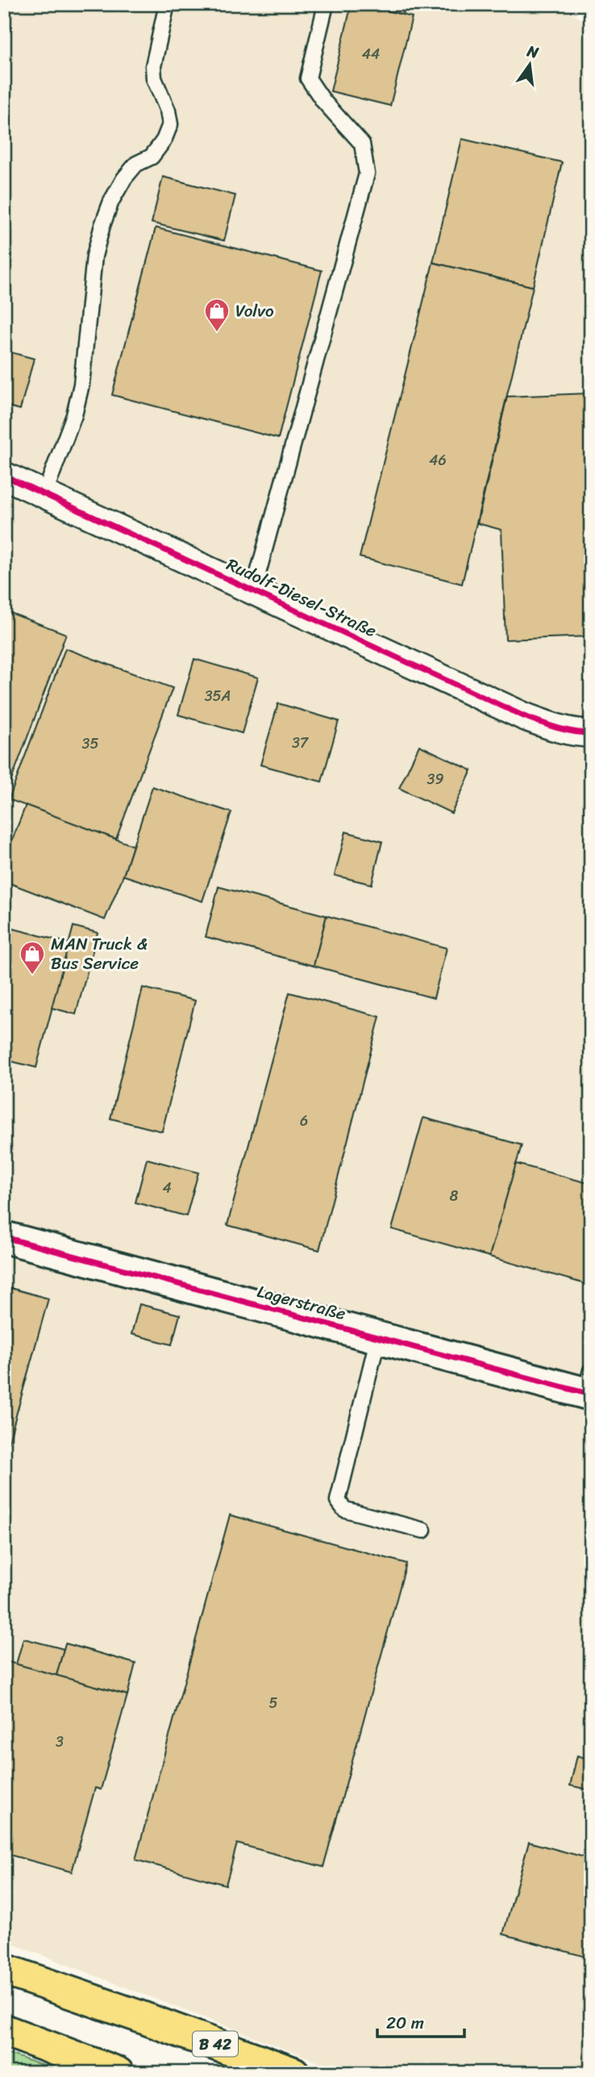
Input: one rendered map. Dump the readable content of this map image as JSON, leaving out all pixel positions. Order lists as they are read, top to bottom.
{
  "streets": {
    "main road": ["B 42"],
    "street": ["Rudolf-Diesel-Straße", "Lagerstraße"]
  },
  "places": {
    "shop": ["Volvo", "MAN Truck & Bus Service"]
  },
  "house_numbers": [
    "44",
    "46",
    "35A",
    "37",
    "35",
    "39",
    "6",
    "4",
    "8",
    "5",
    "3"
  ],
  "scale_bar": "20 m",
  "north": "top"
}
